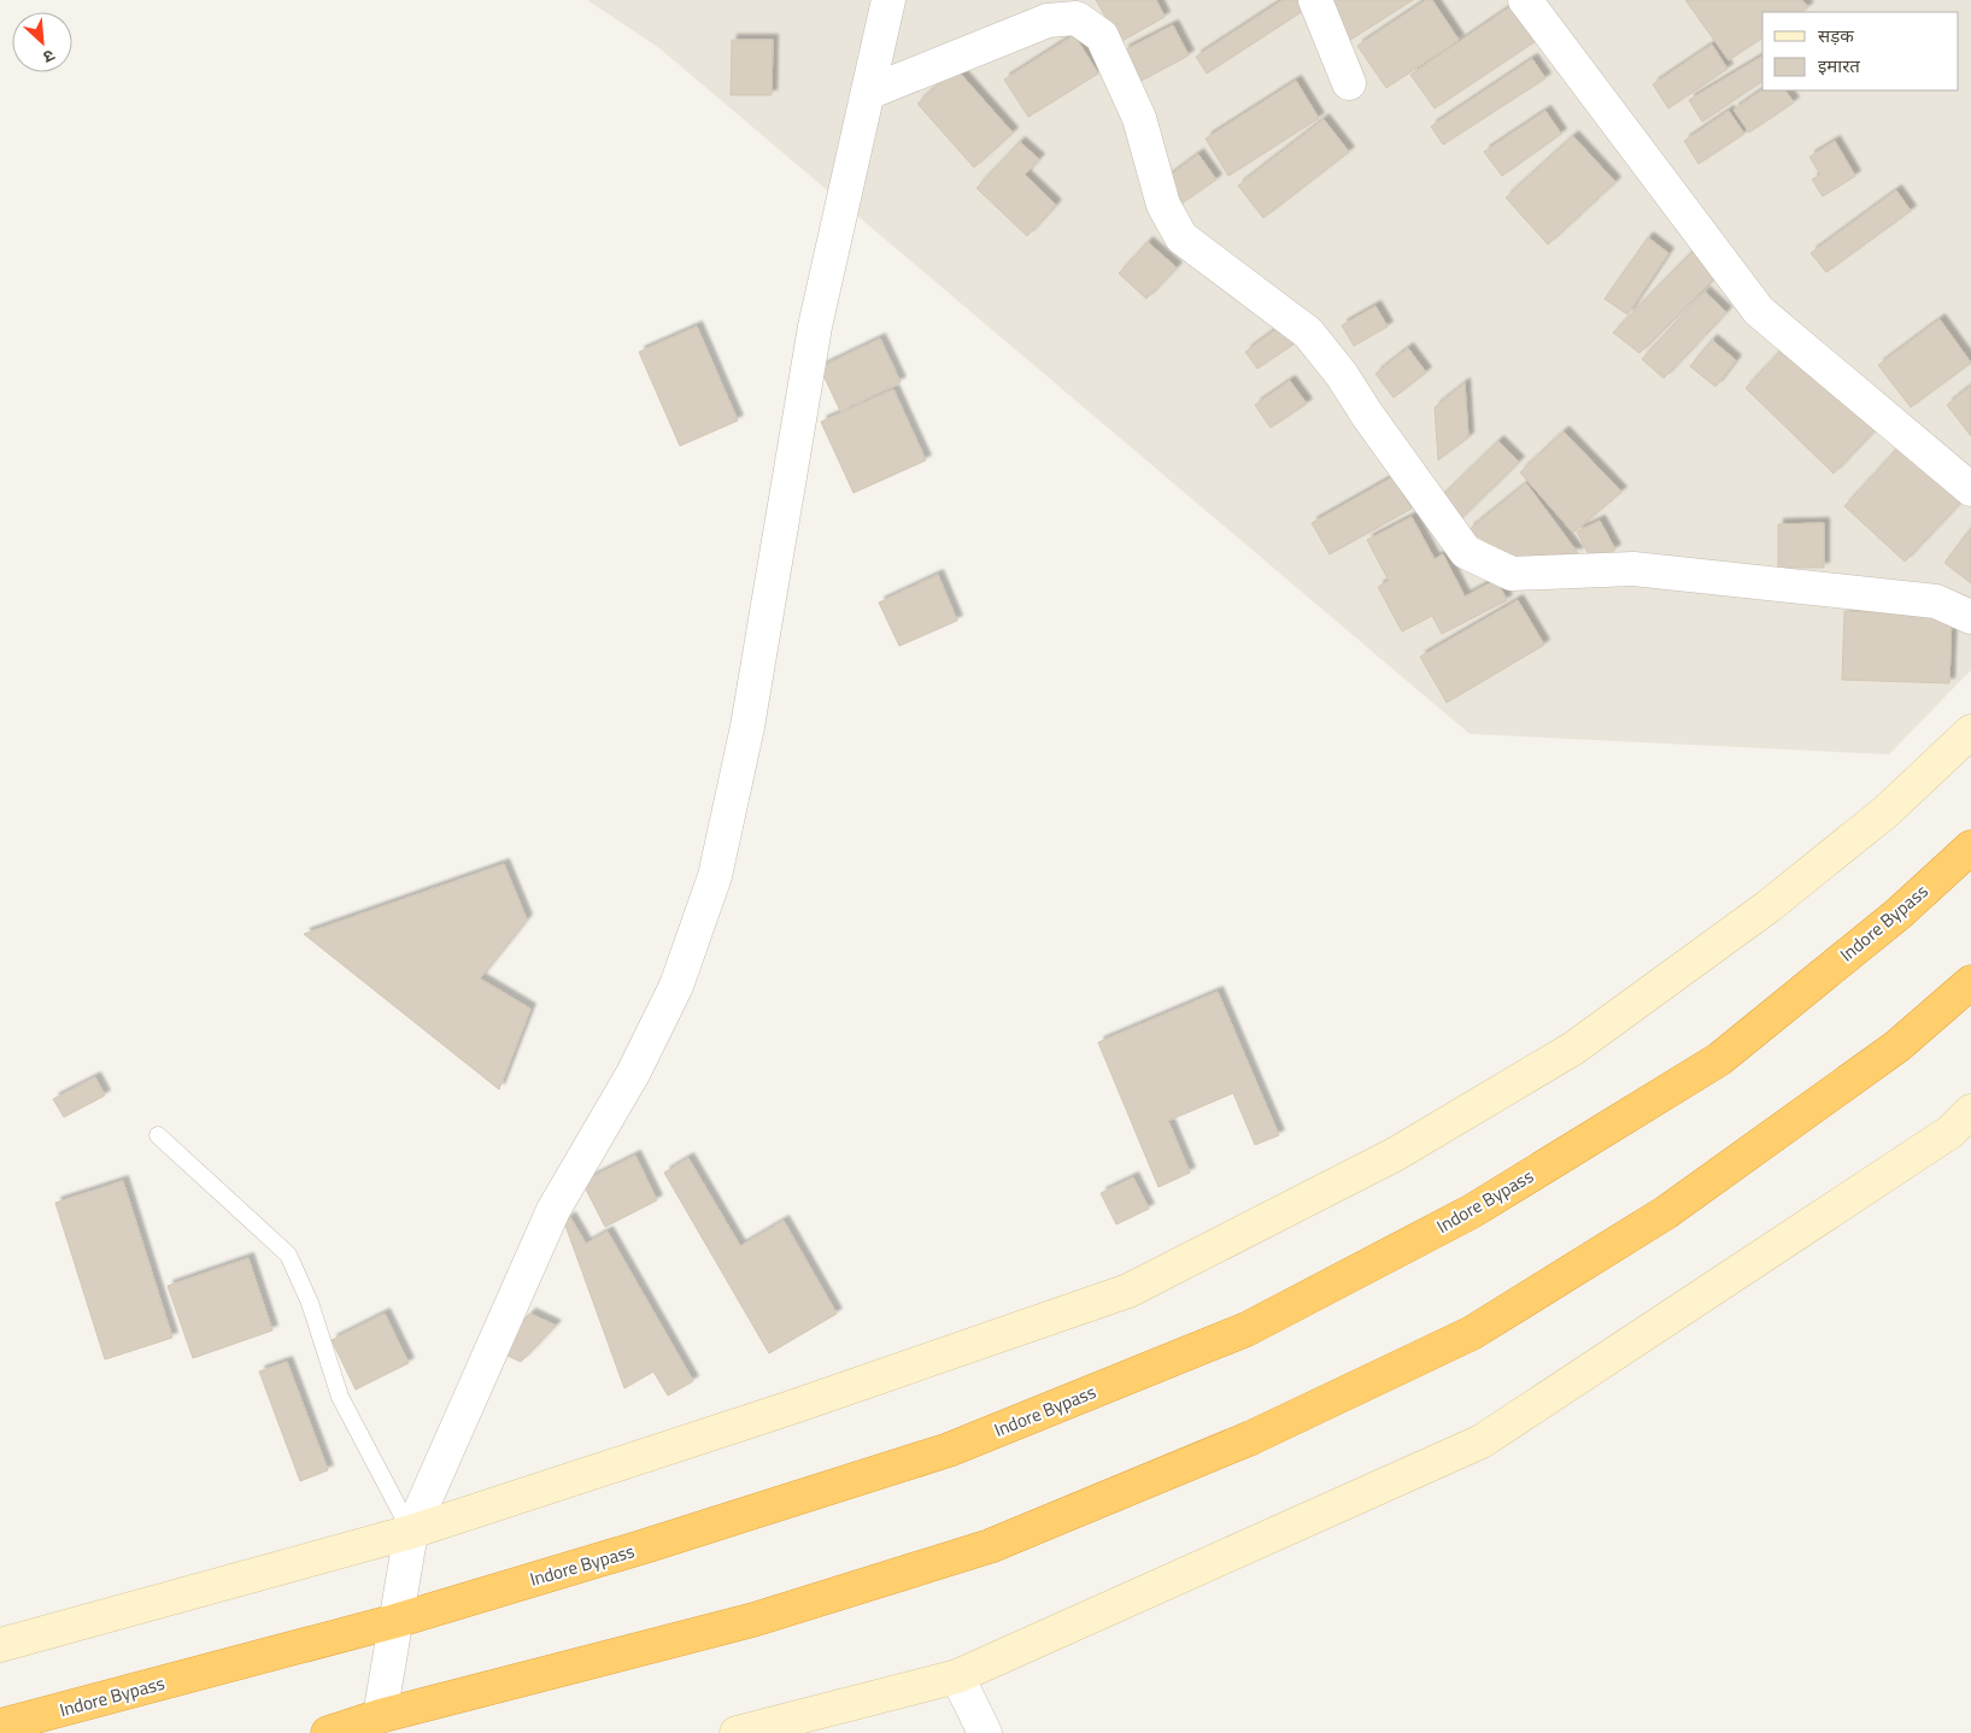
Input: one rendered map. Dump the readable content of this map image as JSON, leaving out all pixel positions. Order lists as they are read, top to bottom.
{
  "streets": {
    "highway": ["Indore Bypass"]
  },
  "legend": ["सड़क", "इमारत"],
  "north": "bottom right"
}
